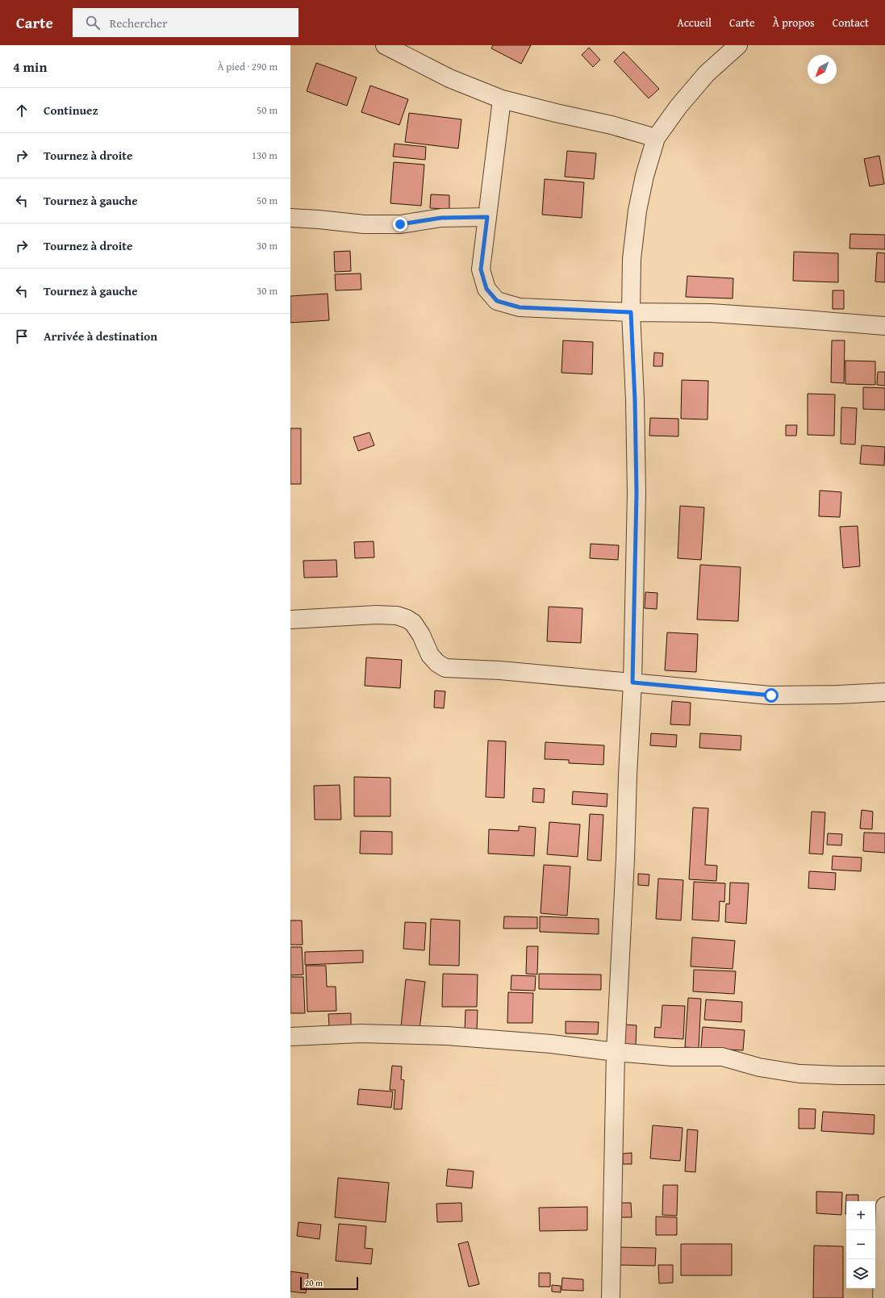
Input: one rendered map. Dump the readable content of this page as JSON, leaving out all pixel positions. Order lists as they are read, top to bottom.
{
  "scale_bar": "20 m",
  "north": "bottom left",
  "page": {
    "header": "Carte",
    "search": "Rechercher",
    "nav": [
      "Accueil",
      "Carte",
      "À propos",
      "Contact"
    ],
    "heading": ["4 min", "À pied · 290 m"],
    "list": [
      ["Continuez", "50 m"],
      ["Tournez à droite", "130 m"],
      ["Tournez à gauche", "50 m"],
      ["Tournez à droite", "30 m"],
      ["Tournez à gauche", "30 m"],
      "Arrivée à destination"
    ],
    "map_buttons": ["+", "−"],
    "scale": "20 m"
  }
}
